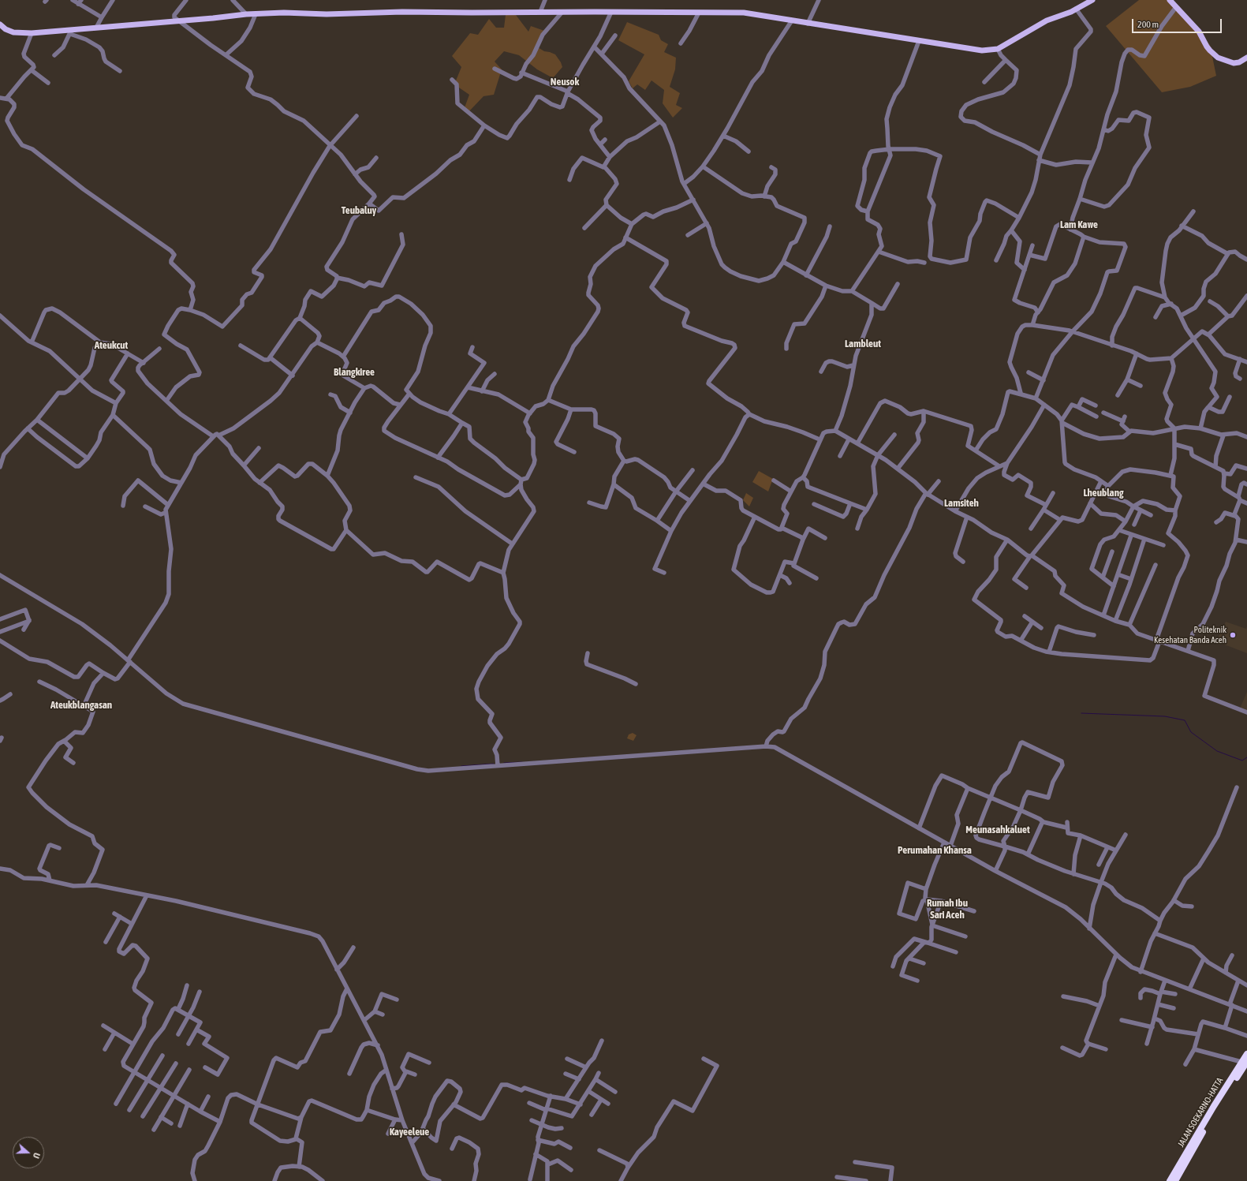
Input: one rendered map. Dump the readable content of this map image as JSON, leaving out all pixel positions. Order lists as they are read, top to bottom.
{
  "streets": {
    "highway": ["JALAN SOEKARNO-HATTA"]
  },
  "districts": [
    "Neusok",
    "Teubaluy",
    "Lam Kawe",
    "Lambleut",
    "Ateukcut",
    "Blangkiree",
    "Lheublang",
    "Lamsiteh",
    "Ateukblangasan",
    "Meunasahkaluet",
    "Perumahan Khansa",
    "Rumah Ibu Sari Aceh",
    "Kayeeleue"
  ],
  "places": ["Politeknik Kesehatan Banda Aceh"],
  "scale_bar": "200 m",
  "north": "right"
}
